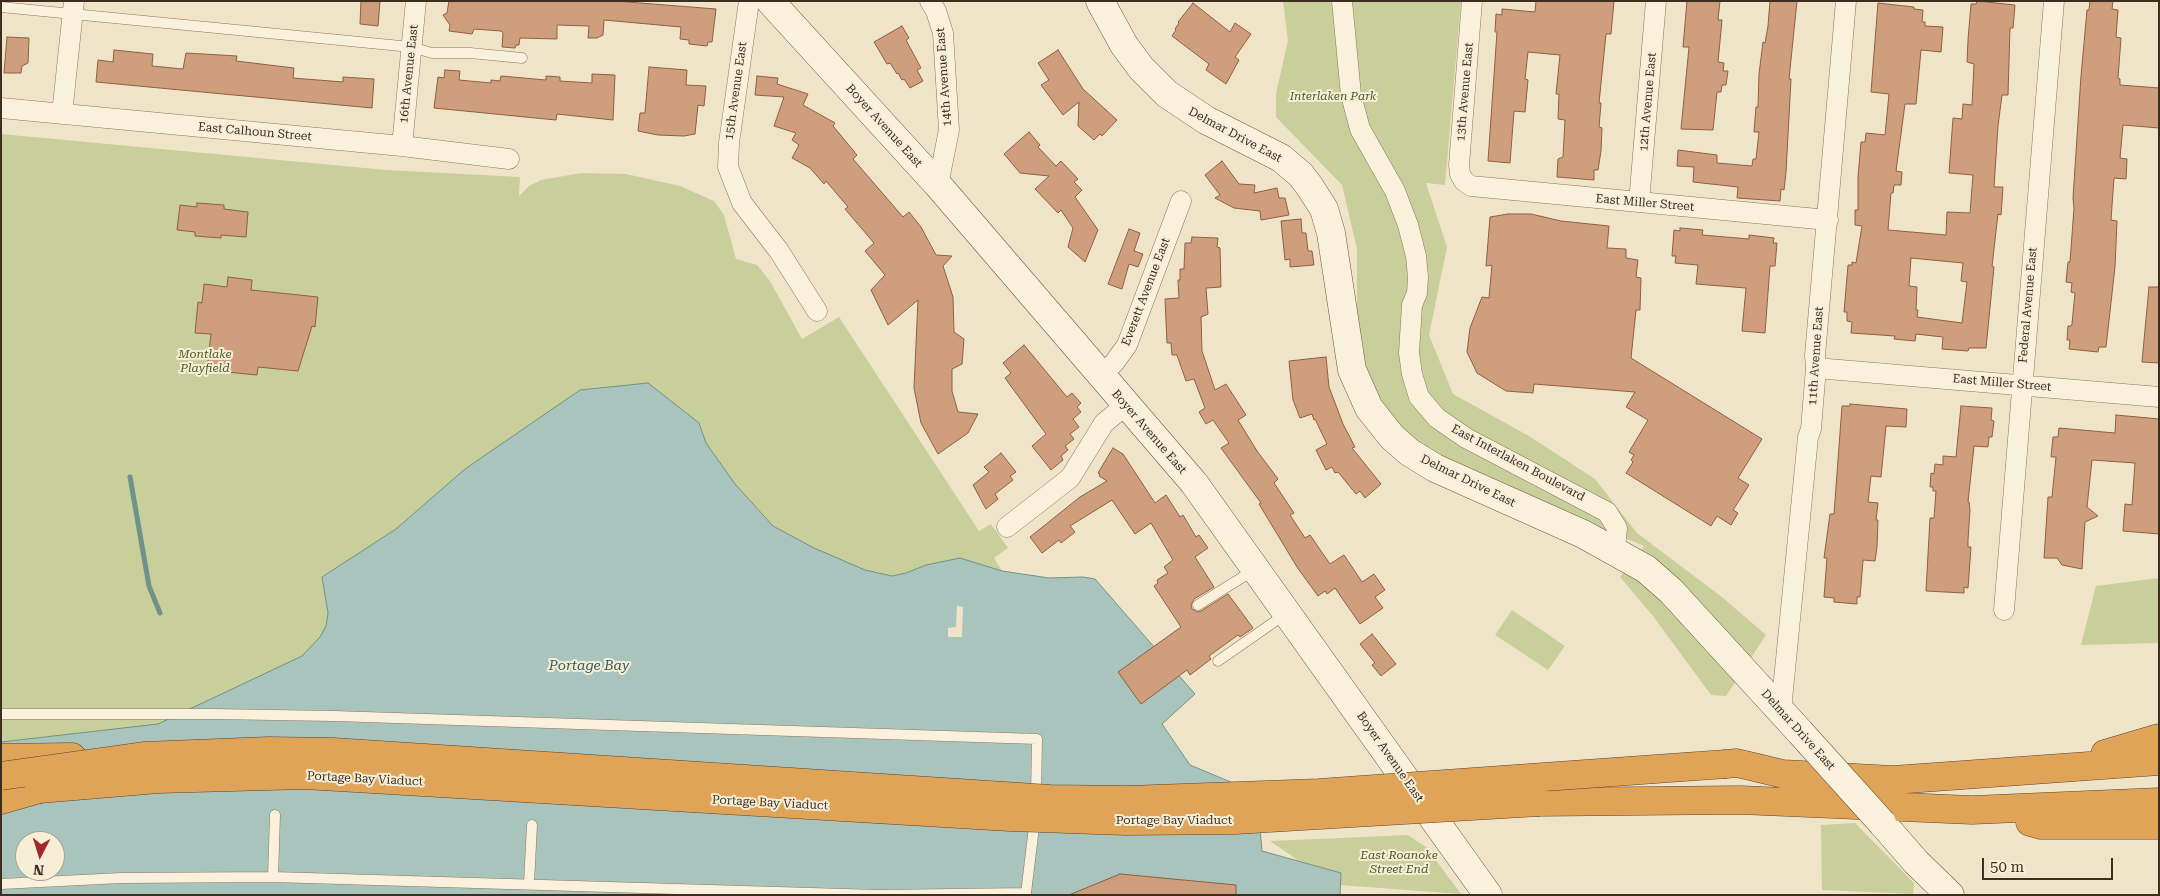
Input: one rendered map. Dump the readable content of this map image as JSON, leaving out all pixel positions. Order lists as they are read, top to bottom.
{
  "streets": {
    "highway": ["Portage Bay Viaduct"],
    "street": [
      "16th Avenue East",
      "14th Avenue East",
      "15th Avenue East",
      "13th Avenue East",
      "12th Avenue East",
      "Boyer Avenue East",
      "East Calhoun Street",
      "Delmar Drive East",
      "East Miller Street",
      "Everett Avenue East",
      "Federal Avenue East",
      "11th Avenue East",
      "East Interlaken Boulevard"
    ]
  },
  "crossings": [
    ["16th Avenue East", "East Calhoun Street"],
    ["14th Avenue East", "Boyer Avenue East"],
    ["13th Avenue East", "East Miller Street"],
    ["12th Avenue East", "East Miller Street"],
    ["Boyer Avenue East", "Everett Avenue East"],
    ["Delmar Drive East", "11th Avenue East"],
    ["Delmar Drive East", "East Interlaken Boulevard"],
    ["East Miller Street", "Federal Avenue East"],
    ["East Miller Street", "11th Avenue East"]
  ],
  "water": ["Portage Bay"],
  "parks": ["Interlaken Park", "Montlake Playfield", "East Roanoke Street End"],
  "scale_bar": "50 m",
  "north": "bottom"
}
